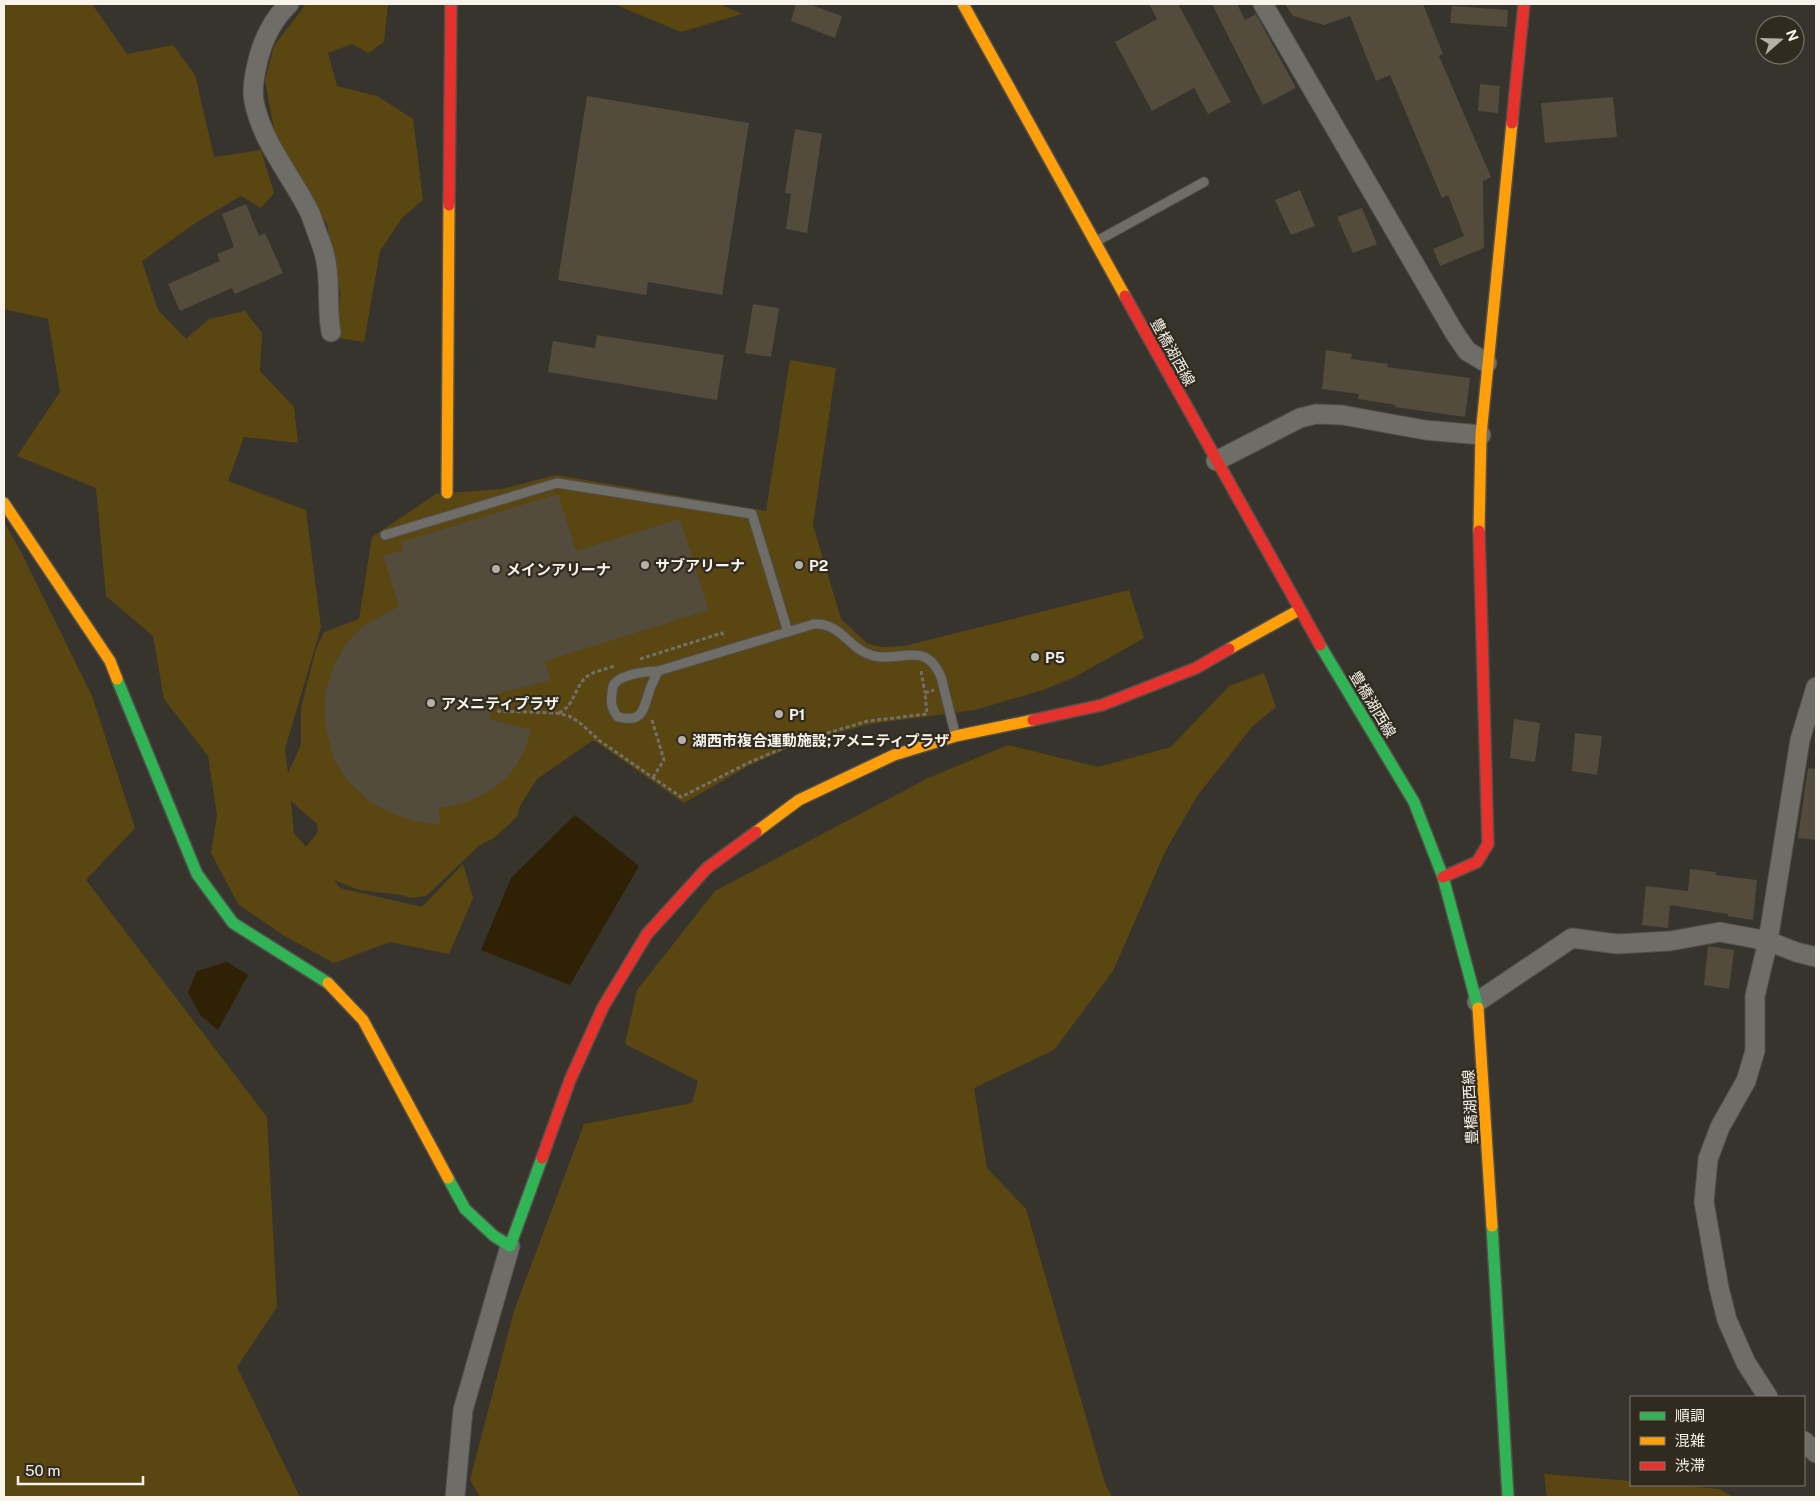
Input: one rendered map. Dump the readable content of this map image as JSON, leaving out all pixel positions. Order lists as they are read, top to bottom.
{
  "streets": {
    "street": ["豊橋湖西線"]
  },
  "places": [
    "サブアリーナ",
    "P2",
    "メインアリーナ",
    "P5",
    "アメニティプラザ",
    "P1",
    "湖西市複合運動施設;アメニティプラザ"
  ],
  "legend": ["順調", "混雑", "渋滞"],
  "scale_bar": "50 m",
  "north": "right"
}
